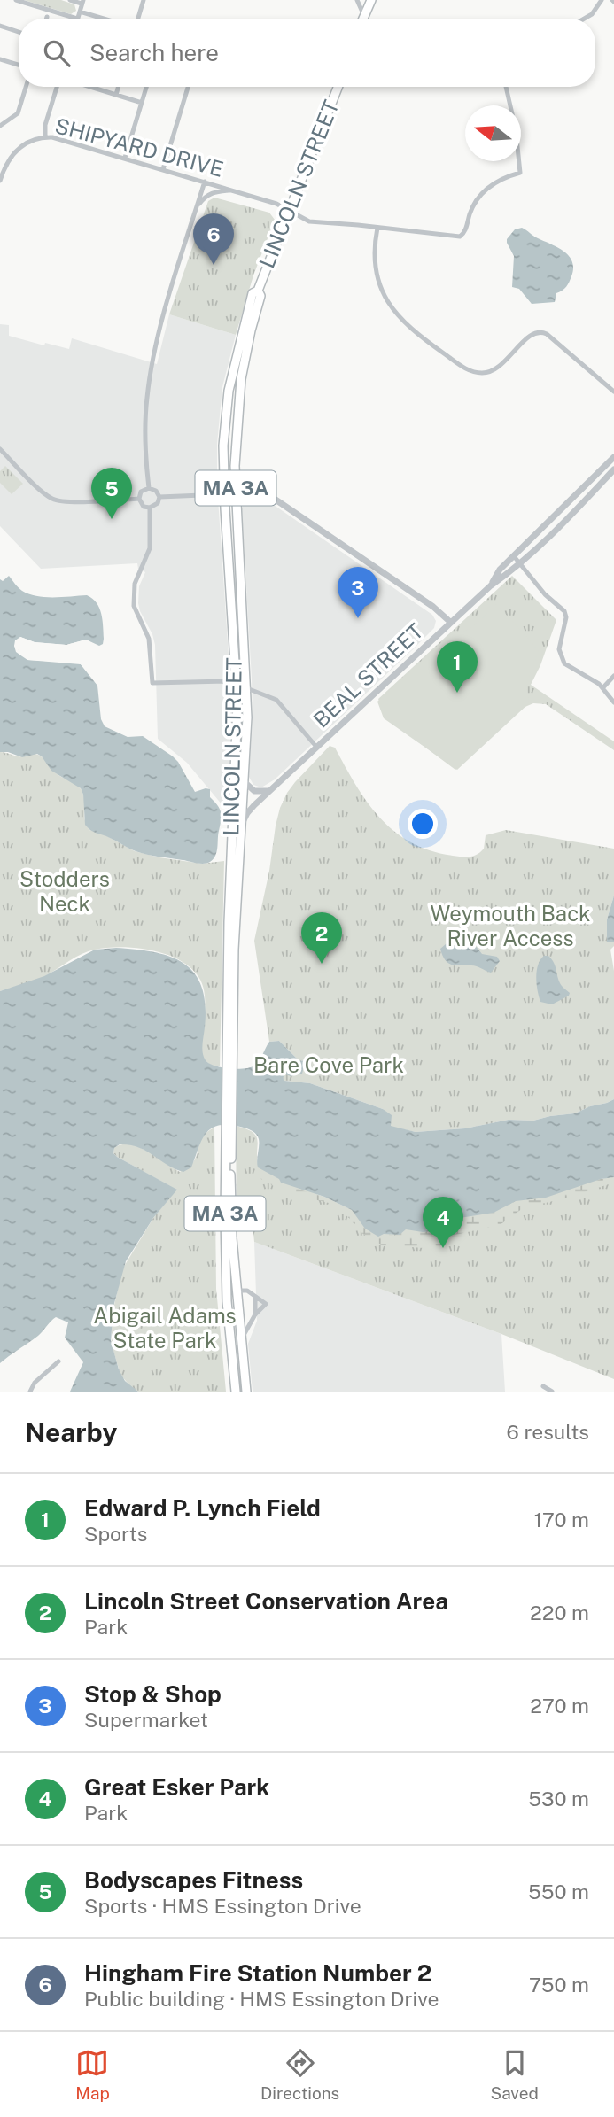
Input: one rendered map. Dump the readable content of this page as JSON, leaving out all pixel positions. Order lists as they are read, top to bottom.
{
  "streets": {
    "main road": ["LINCOLN STREET", "MA 3A"],
    "street": ["SHIPYARD DRIVE", "BEAL STREET"]
  },
  "crossings": [
    ["SHIPYARD DRIVE", "LINCOLN STREET"],
    ["LINCOLN STREET", "MA 3A"],
    ["LINCOLN STREET", "BEAL STREET"]
  ],
  "parks": [
    "Stodders Neck",
    "Weymouth Back River Access",
    "Bare Cove Park",
    "Abigail Adams State Park"
  ],
  "north": "left",
  "page": {
    "search": "Search here",
    "pins": [
      "6",
      "5",
      "3",
      "1",
      "2",
      "4"
    ],
    "heading": ["Nearby", "6 results"],
    "list": [
      {
        "mark": "1",
        "name": "Edward P. Lynch Field",
        "note": "Sports",
        "value": "170 m"
      },
      {
        "mark": "2",
        "name": "Lincoln Street Conservation Area",
        "note": "Park",
        "value": "220 m"
      },
      {
        "mark": "3",
        "name": "Stop & Shop",
        "note": "Supermarket",
        "value": "270 m"
      },
      {
        "mark": "4",
        "name": "Great Esker Park",
        "note": "Park",
        "value": "530 m"
      },
      {
        "mark": "5",
        "name": "Bodyscapes Fitness",
        "note": "Sports · HMS Essington Drive",
        "value": "550 m"
      },
      {
        "mark": "6",
        "name": "Hingham Fire Station Number 2",
        "note": "Public building · HMS Essington Drive",
        "value": "750 m"
      }
    ],
    "nav": ["Map", "Directions", "Saved"]
  }
}
